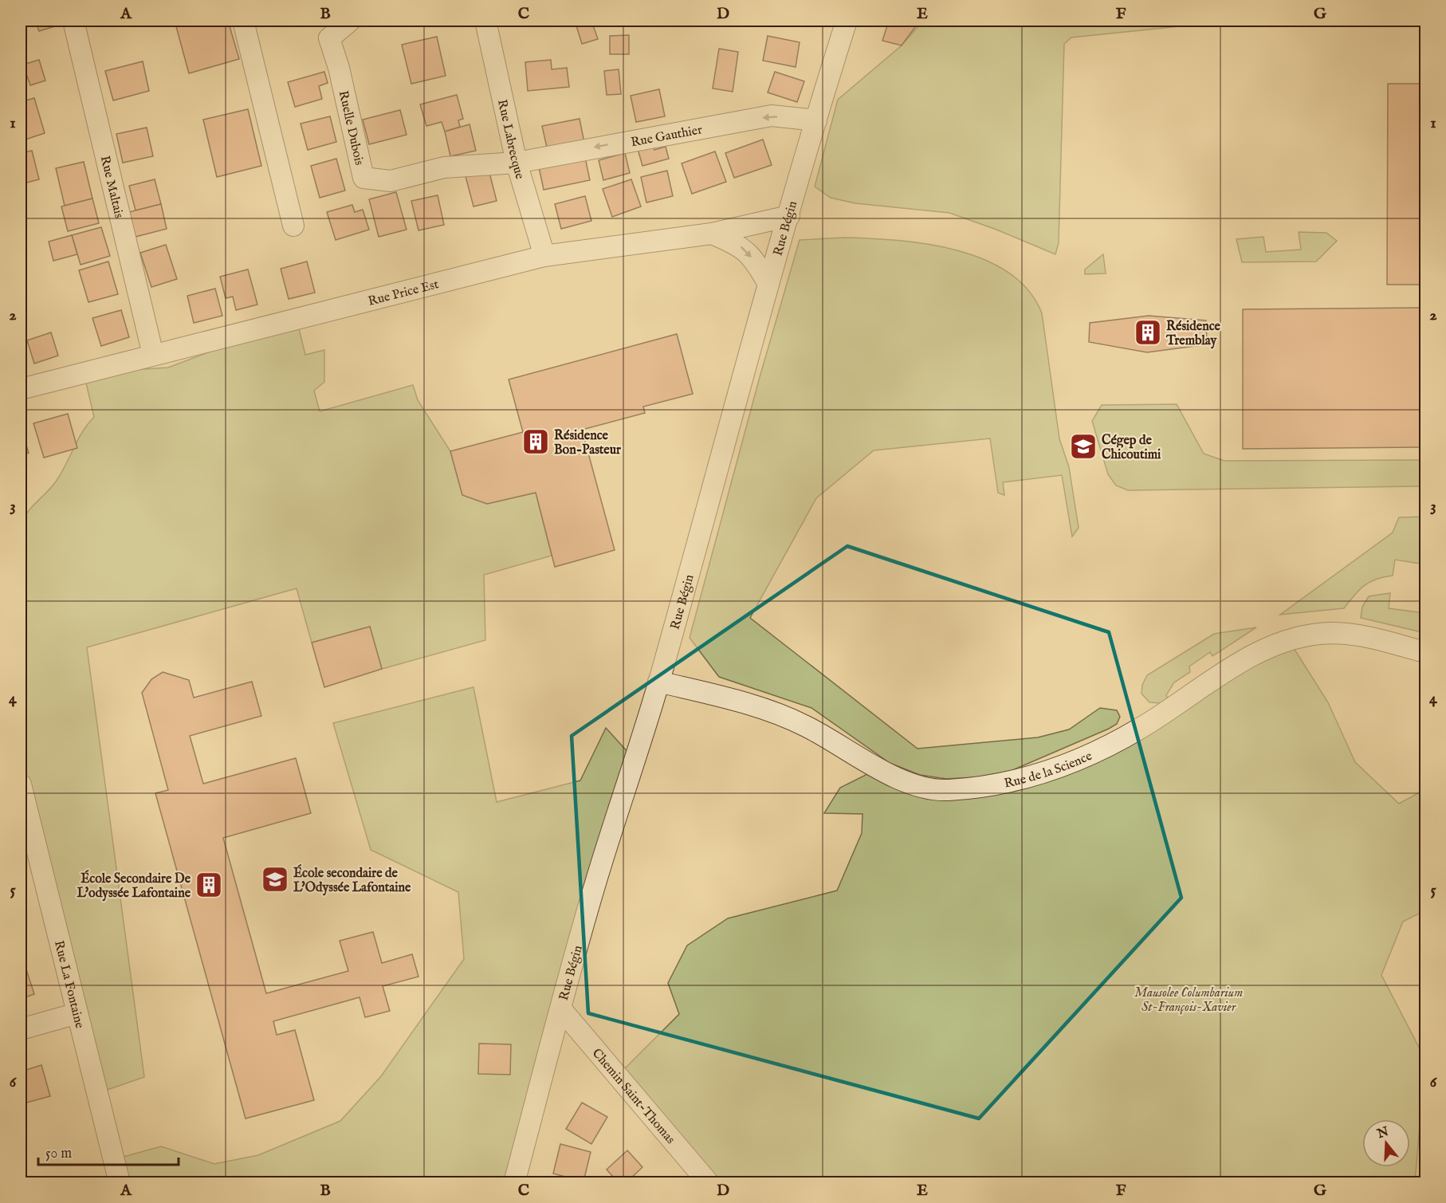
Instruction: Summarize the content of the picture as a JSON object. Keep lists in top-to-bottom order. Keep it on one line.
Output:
{"streets":{"street":["Ruelle Dubois","Rue Gauthier","Rue Labrecque","Rue Maltais","Rue Bégin","Rue Price Est","Rue de la Science","Rue La Fontaine","Chemin Saint-Thomas"]},"crossings":[["Ruelle Dubois","Rue Gauthier"],["Ruelle Dubois","Rue Labrecque"],["Rue Gauthier","Rue Labrecque"],["Rue Gauthier","Rue Bégin"],["Rue Labrecque","Rue Price Est"],["Rue Maltais","Rue Price Est"],["Rue Bégin","Rue Price Est"],["Rue Bégin","Rue de la Science"],["Rue Bégin","Chemin Saint-Thomas"]],"one_way":["Rue Gauthier"],"parks":["Mausolee Columbarium St-François-Xavier"],"places":{"building":["Résidence Tremblay","Résidence Bon-Pasteur","École Secondaire De L'odyssée Lafontaine"],"school or university":["Cégep de Chicoutimi","École secondaire de L'Odyssée Lafontaine"]},"scale_bar":"50 m","north":"top","grid":{"columns":["A","B","C","D","E","F","G"],"rows":["1","2","3","4","5","6"]}}
